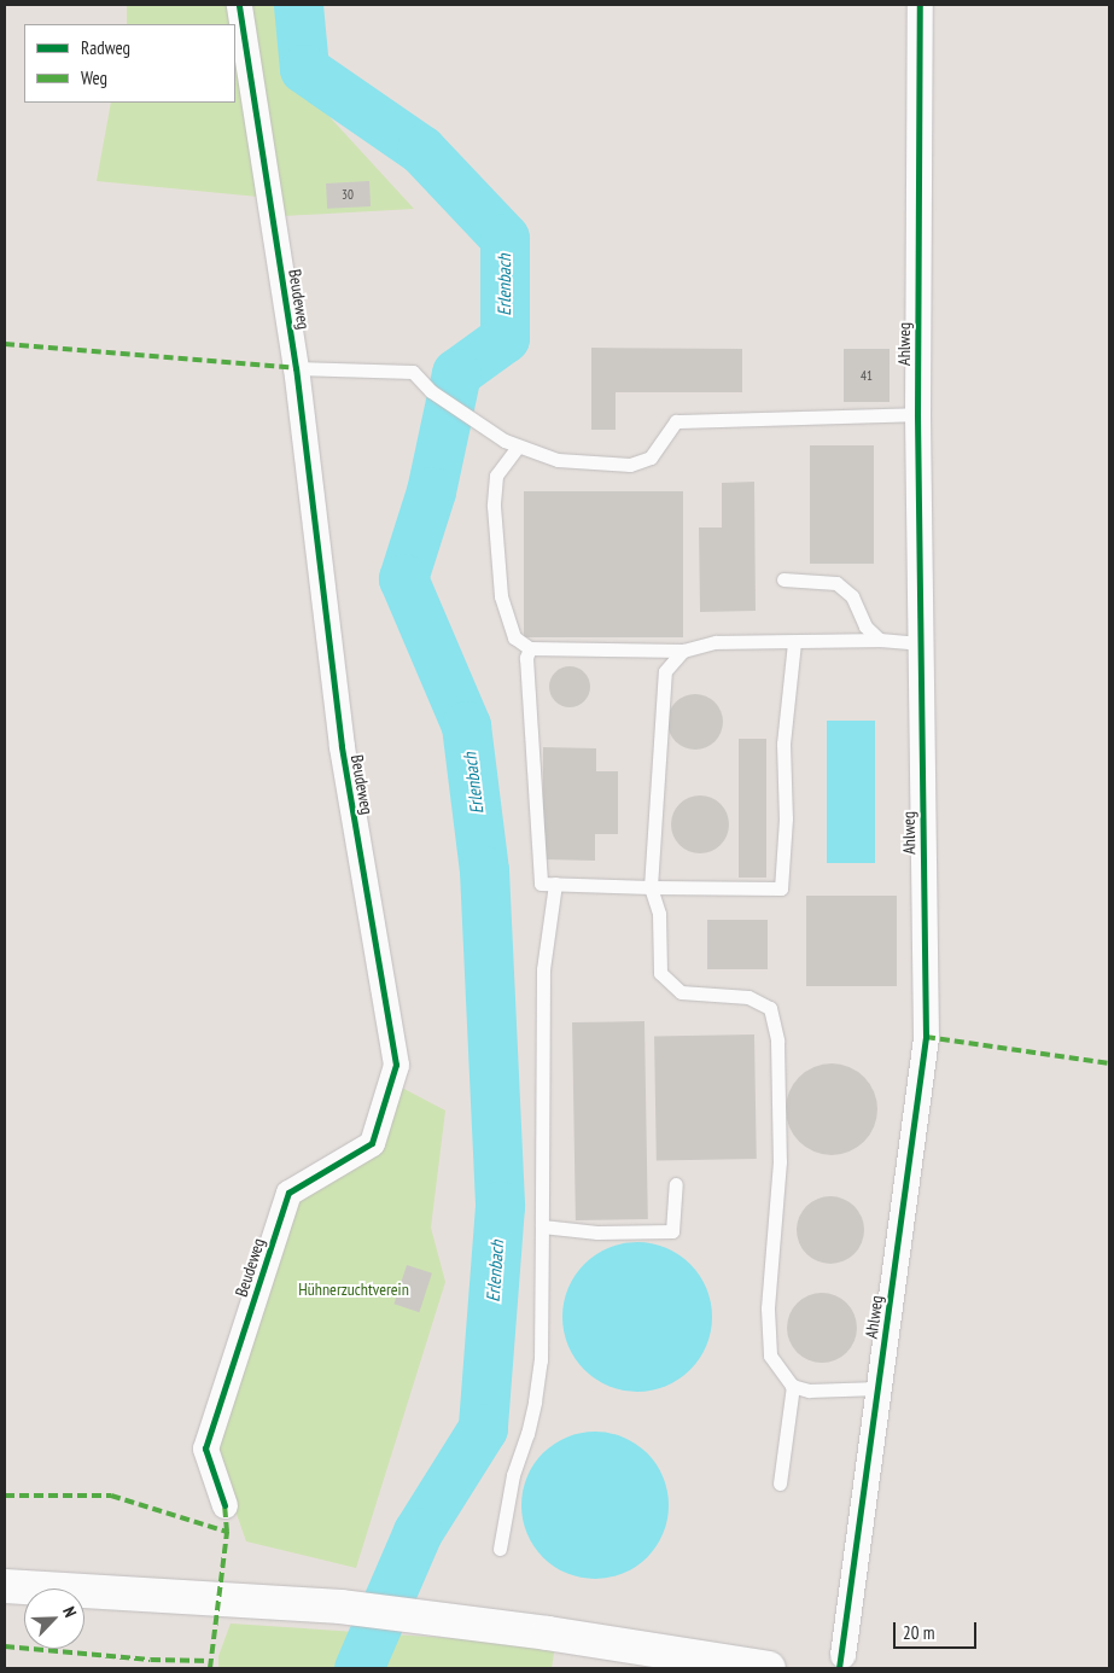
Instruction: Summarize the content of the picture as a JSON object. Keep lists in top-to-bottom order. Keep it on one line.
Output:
{"streets":{"street":["Beudeweg","Ahlweg"]},"water":["Erlenbach"],"parks":["Hühnerzuchtverein"],"house_numbers":["30","41"],"legend":["Radweg","Weg"],"scale_bar":"20 m","north":"top right"}
